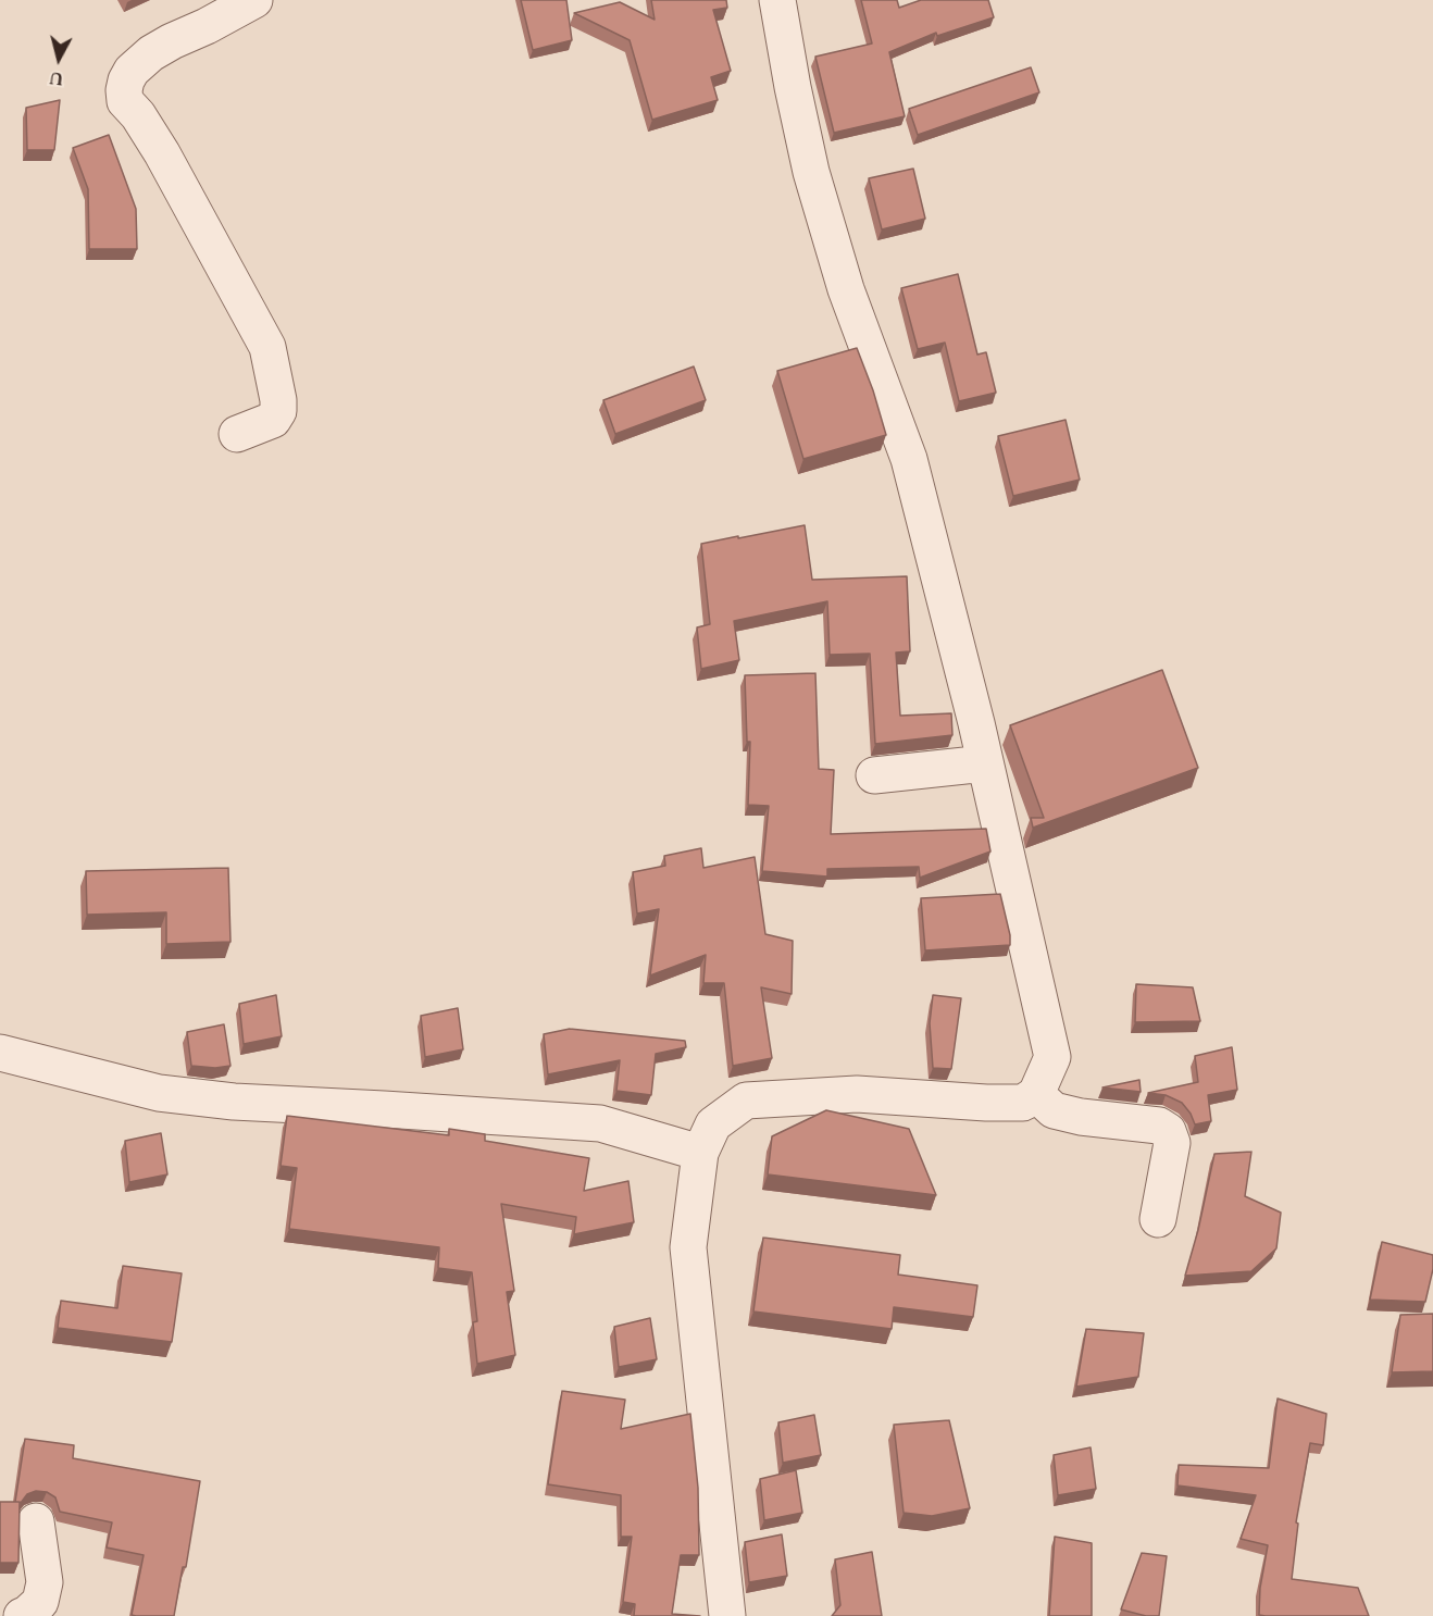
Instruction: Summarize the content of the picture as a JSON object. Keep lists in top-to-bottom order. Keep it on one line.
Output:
{"north":"bottom"}
